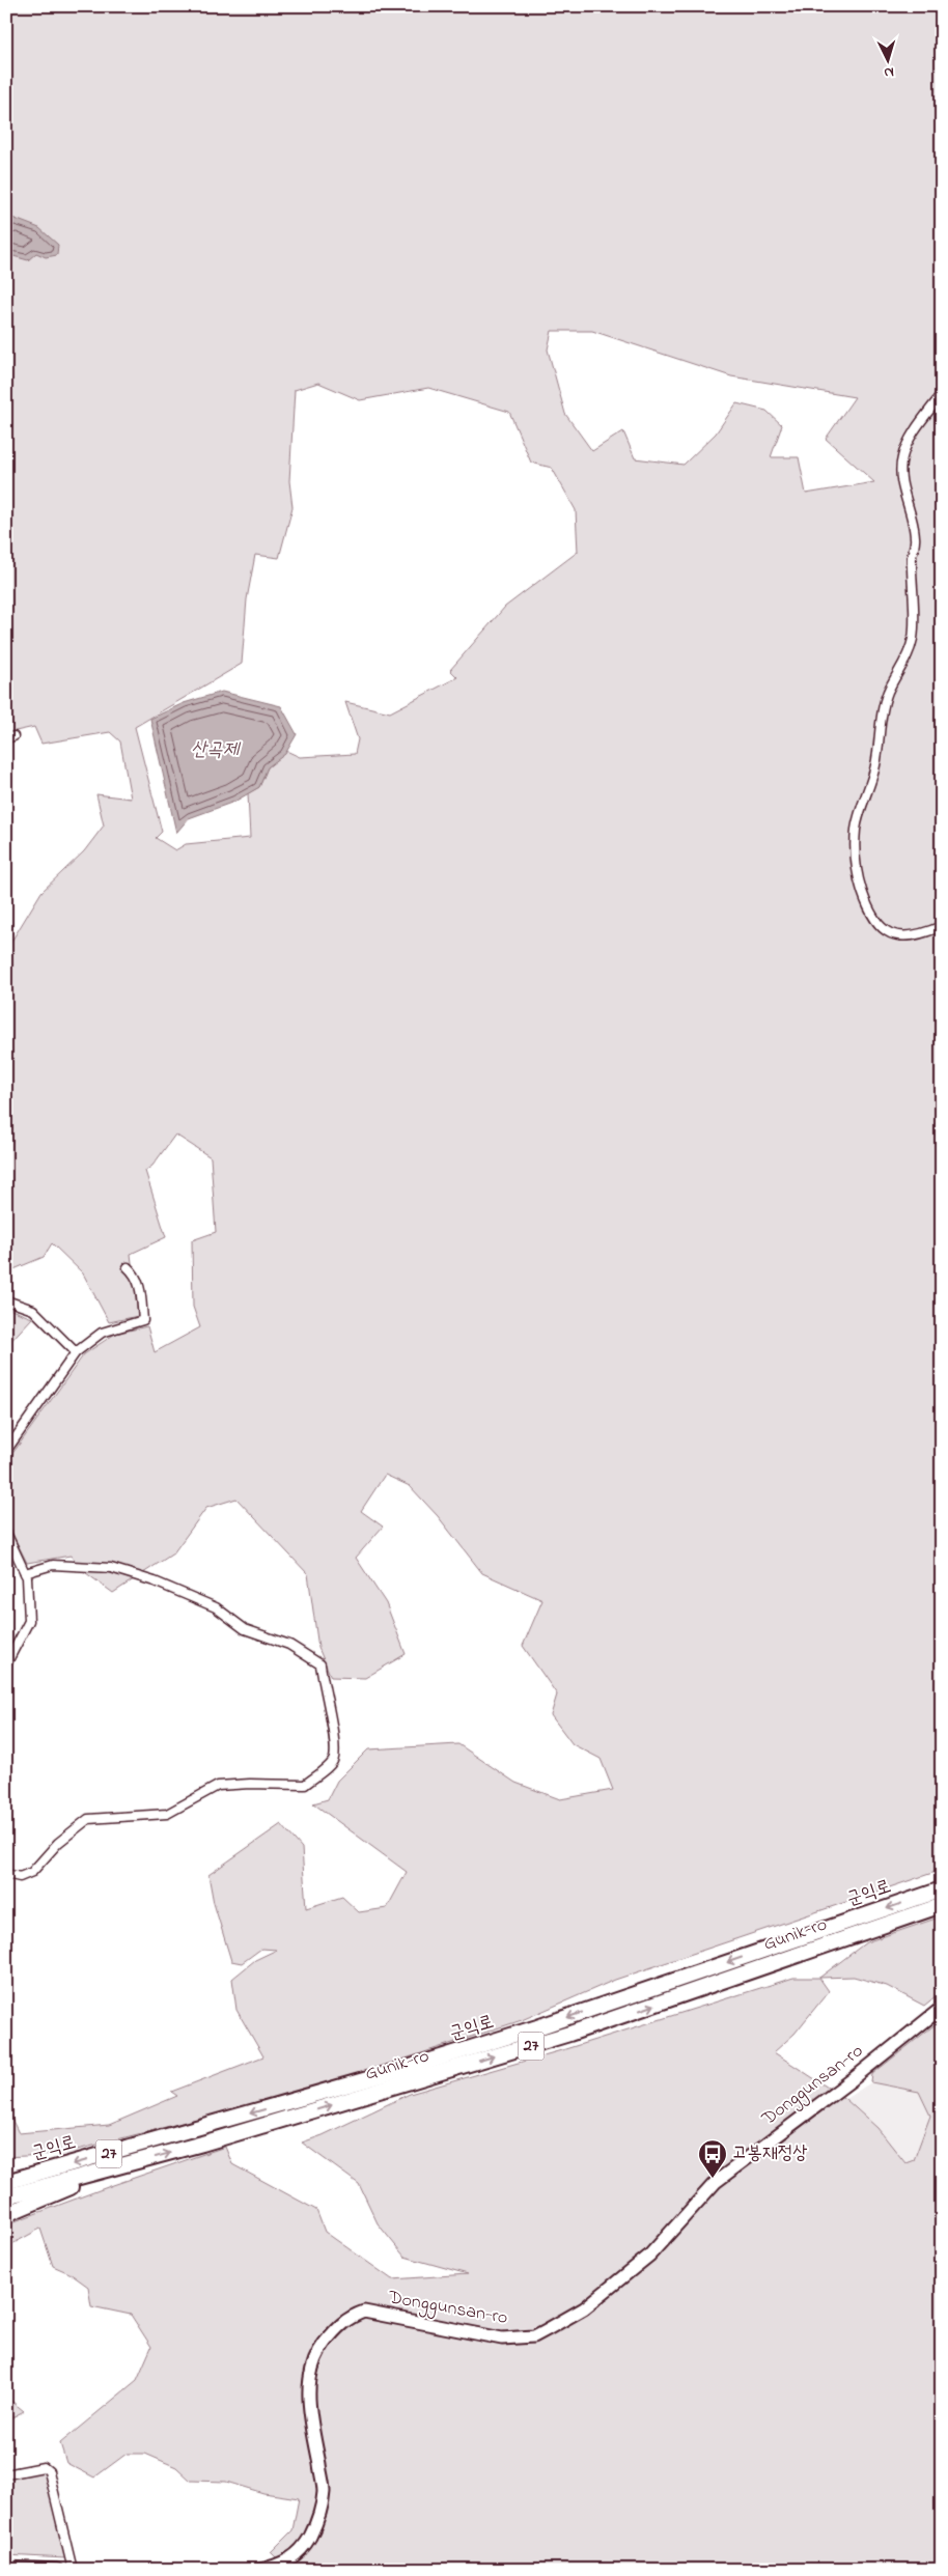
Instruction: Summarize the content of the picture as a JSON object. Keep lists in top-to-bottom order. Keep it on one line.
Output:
{"streets":{"highway":["군익로","Gunik-ro","27"],"street":["Donggunsan-ro"]},"one_way":["군익로","Gunik-ro"],"water":["산곡제"],"places":{"bus stop":["고봉재정상"]},"north":"bottom"}
